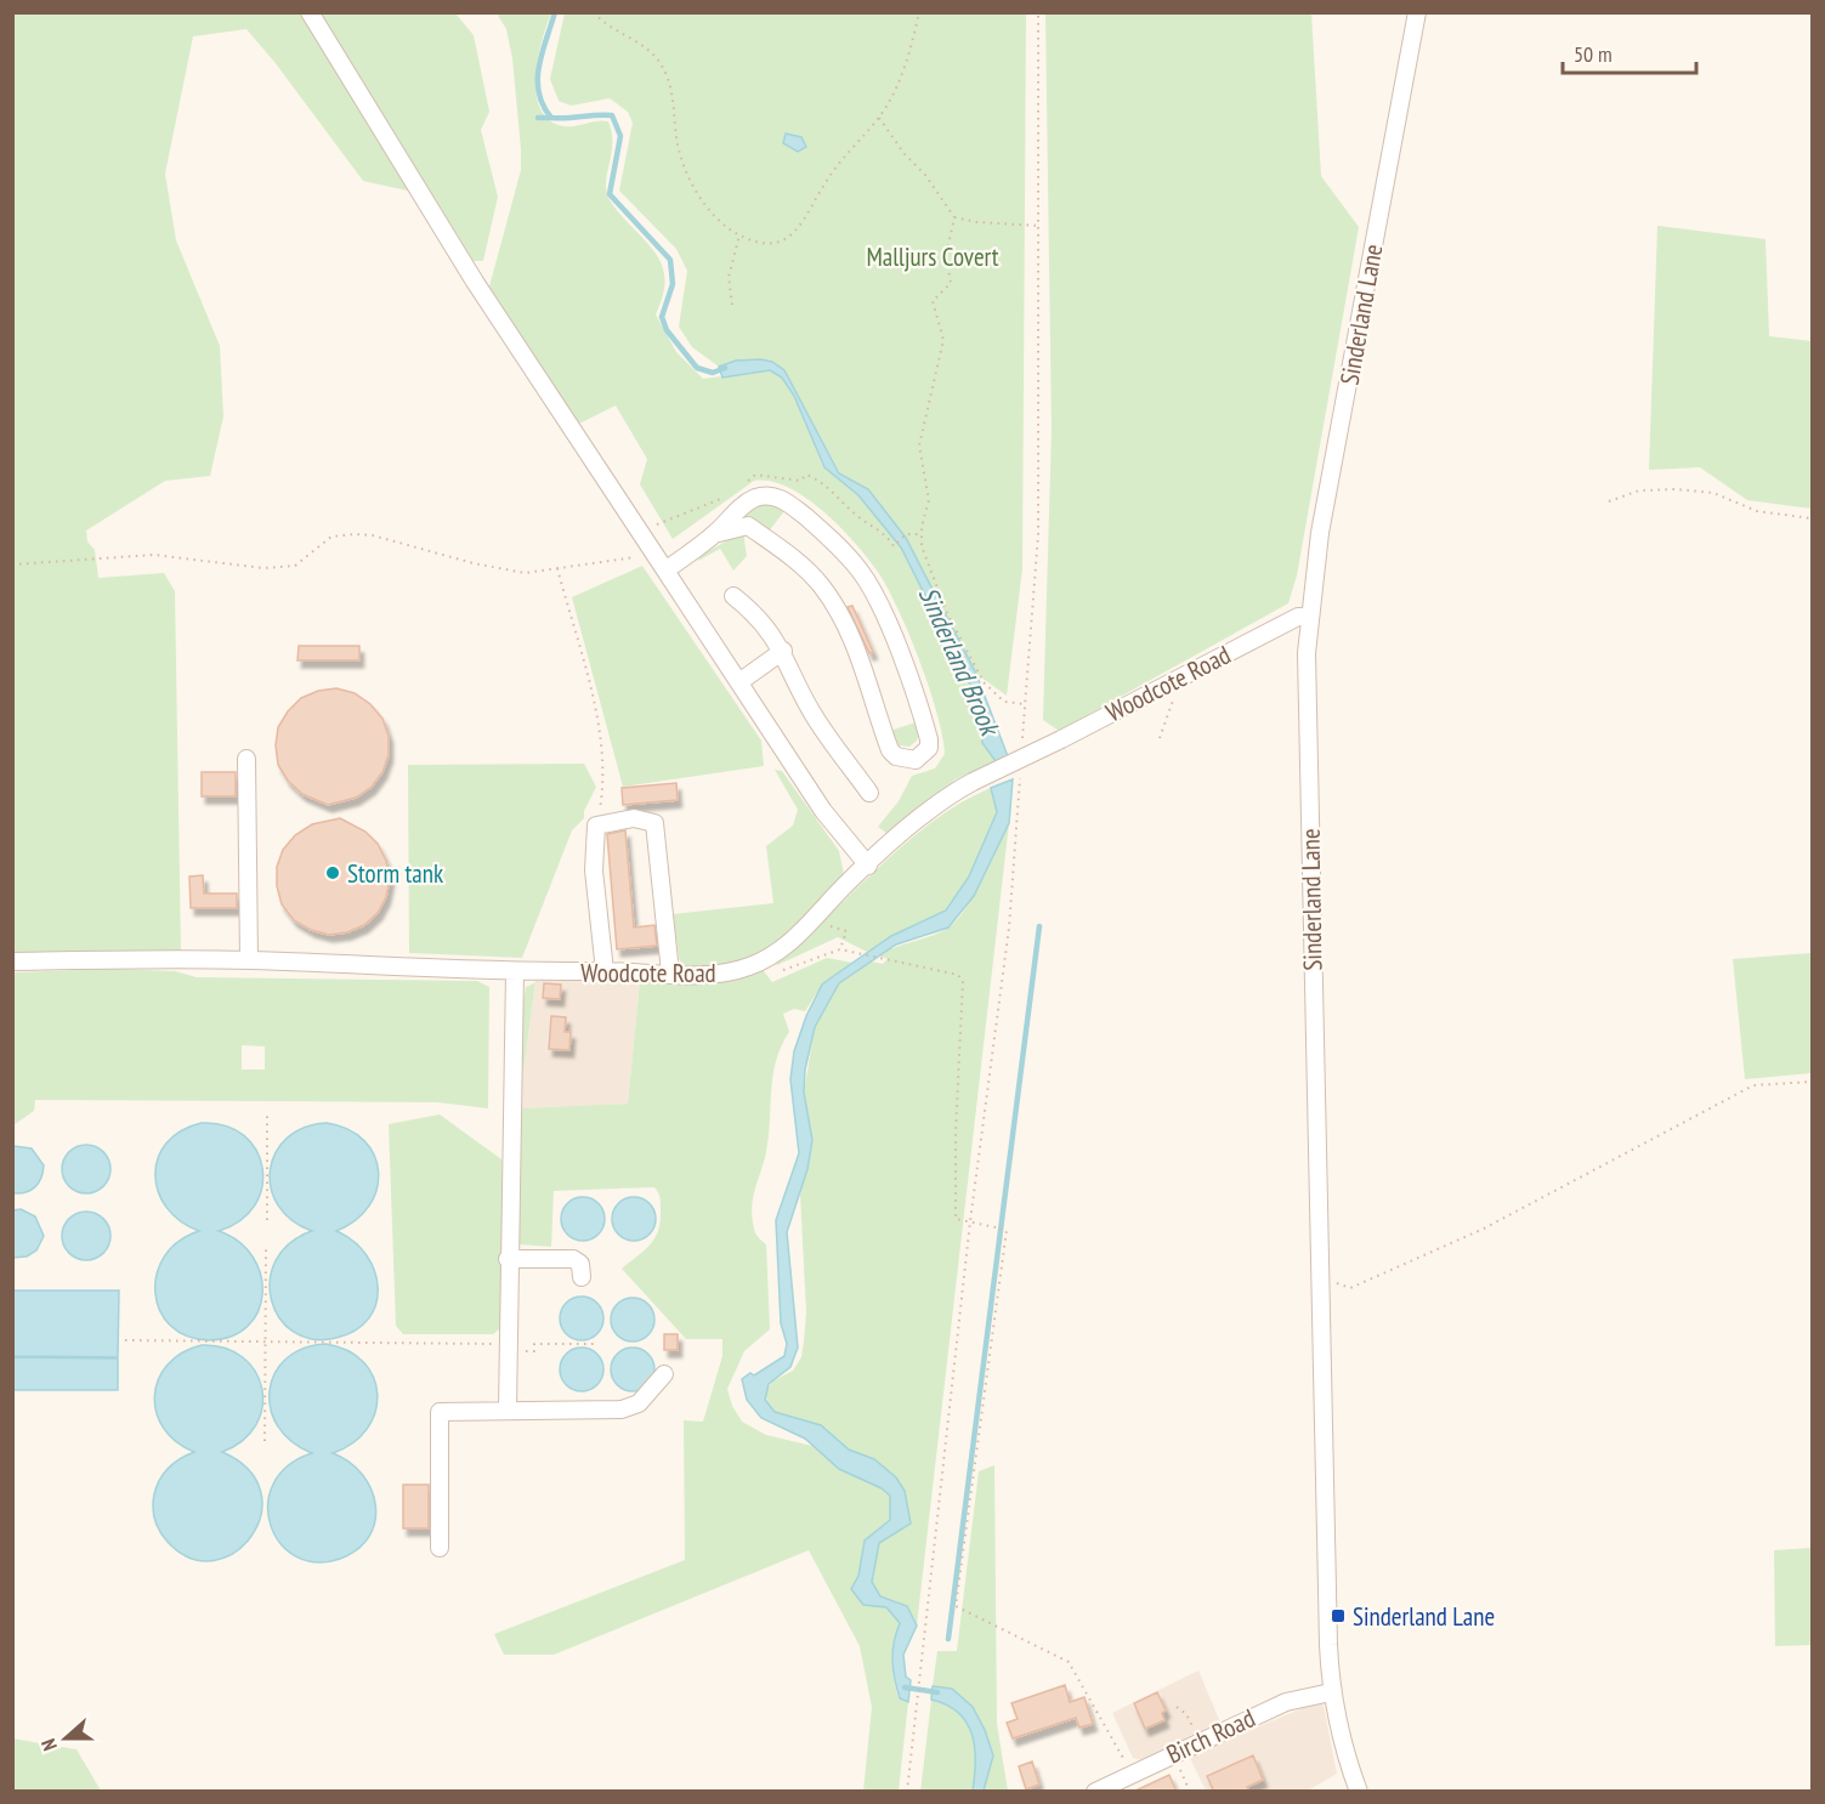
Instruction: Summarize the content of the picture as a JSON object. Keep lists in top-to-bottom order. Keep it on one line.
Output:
{"streets":{"street":["Sinderland Lane","Woodcote Road","Birch Road"]},"crossings":[["Sinderland Lane","Woodcote Road"],["Sinderland Lane","Birch Road"]],"water":["Sinderland Brook"],"parks":["Malljurs Covert"],"places":{"other":["Storm tank"],"transit":["Sinderland Lane"]},"scale_bar":"50 m","north":"left"}
